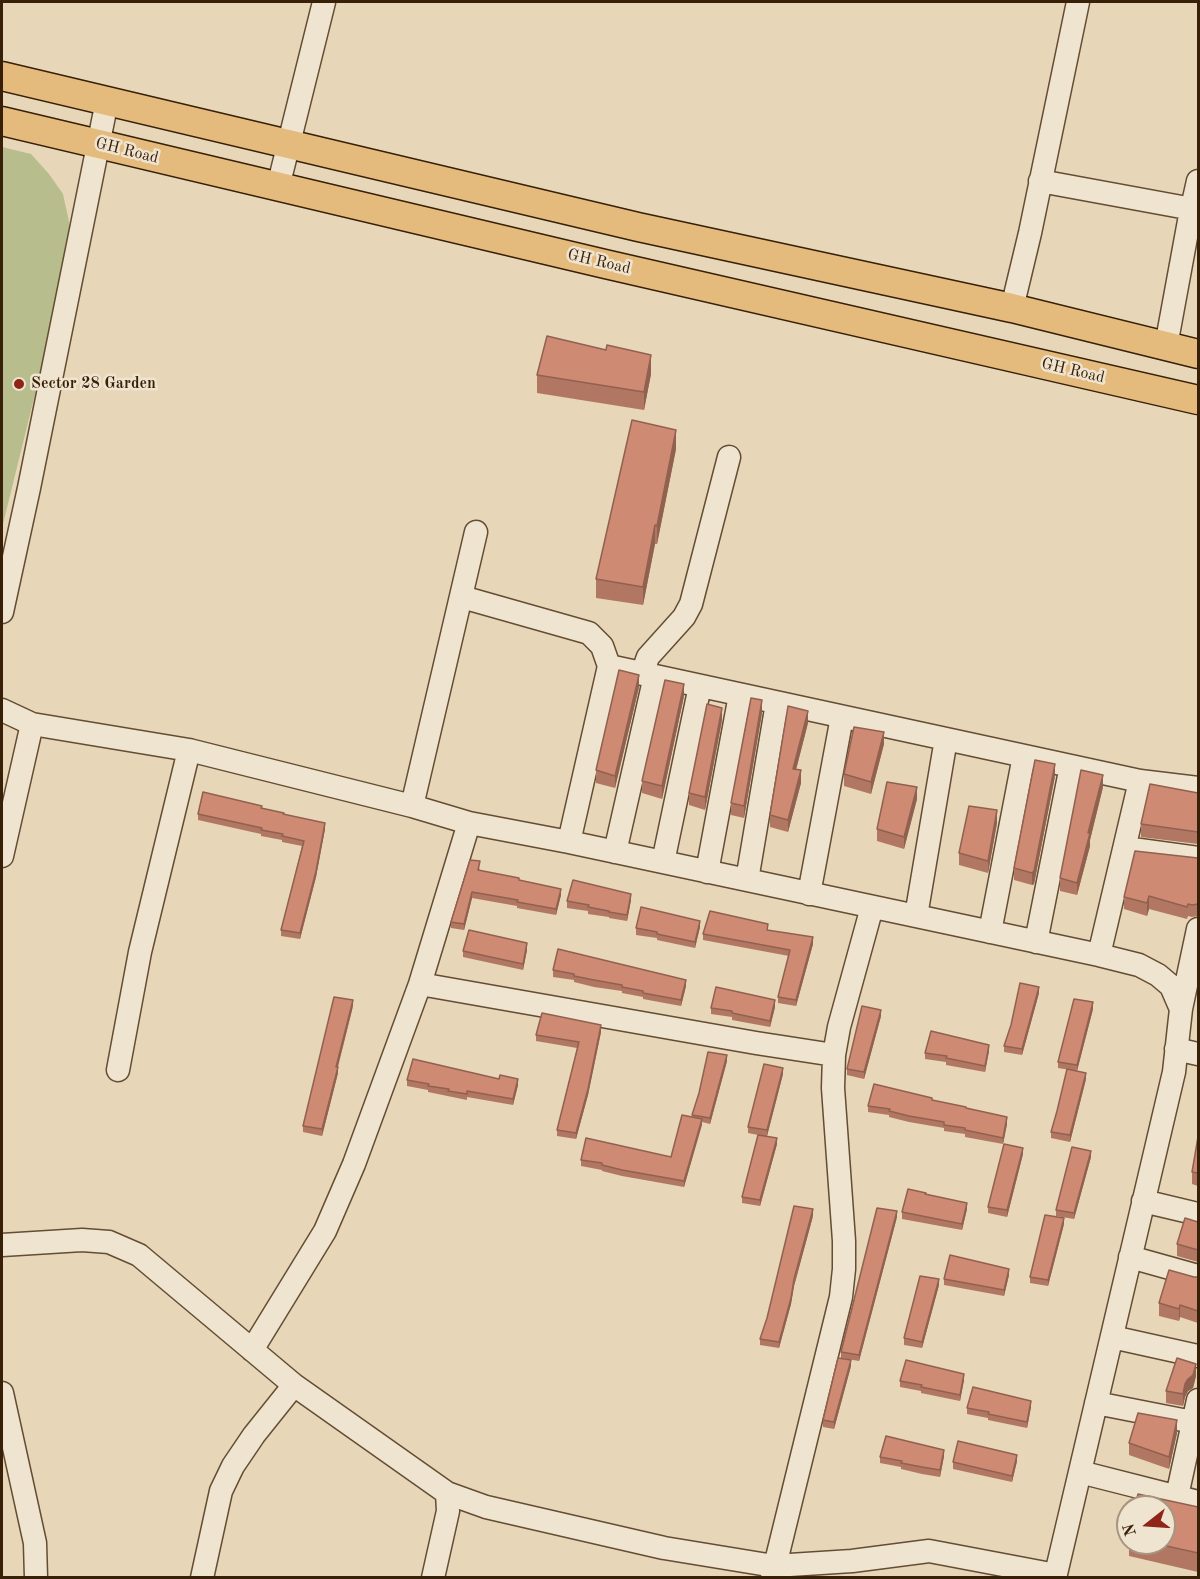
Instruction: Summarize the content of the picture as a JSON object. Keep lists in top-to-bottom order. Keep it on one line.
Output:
{"streets":{"main road":["GH Road"]},"places":["Sector 28 Garden"],"north":"left"}
